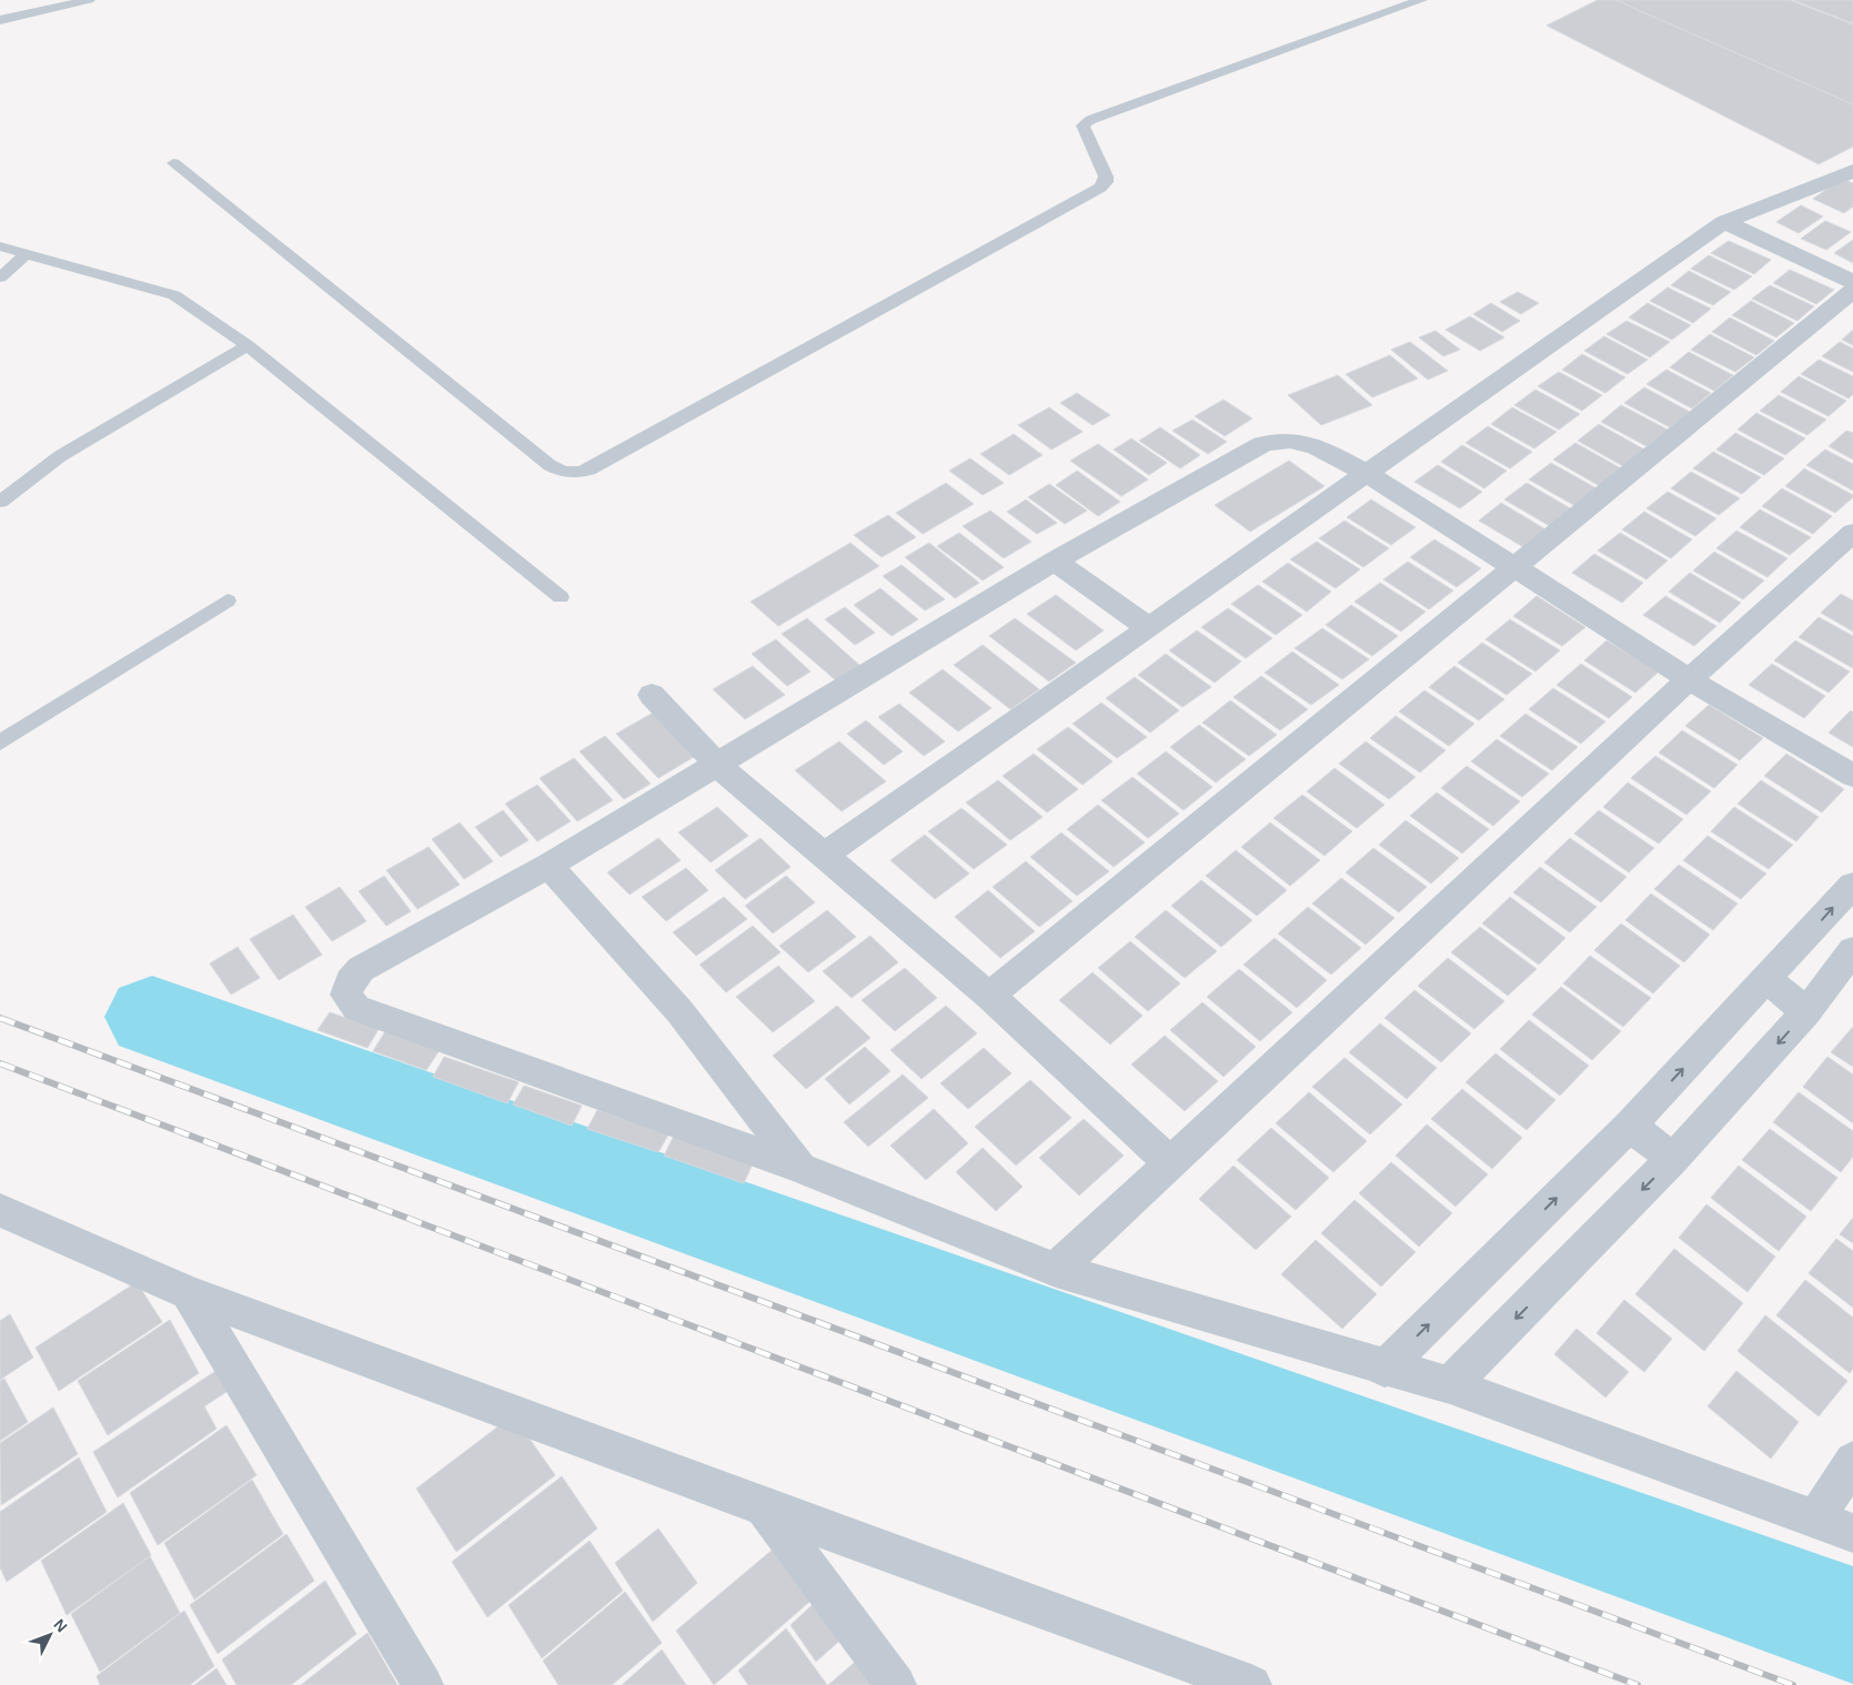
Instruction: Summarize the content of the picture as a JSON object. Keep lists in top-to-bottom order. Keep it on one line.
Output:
{"north":"top right"}
